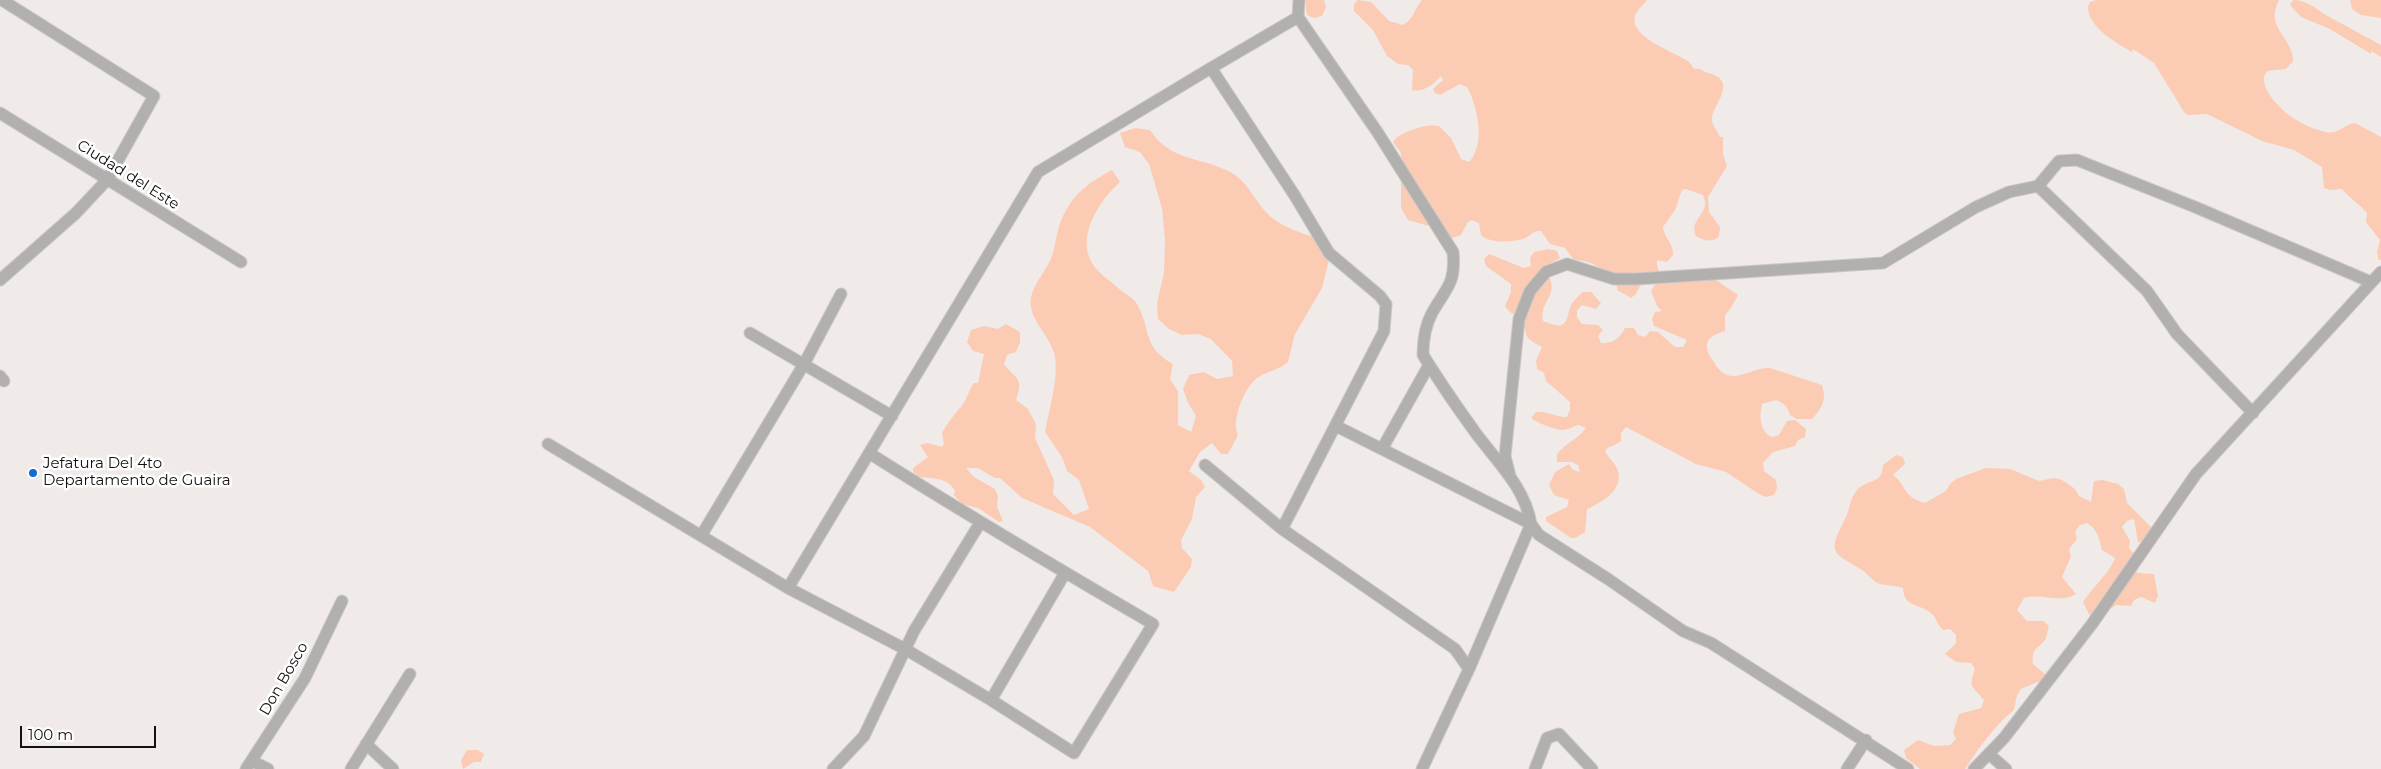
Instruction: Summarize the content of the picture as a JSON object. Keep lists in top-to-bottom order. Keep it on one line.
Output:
{"streets":{"street":["Ciudad del Este","Don Bosco"]},"places":["Jefatura Del 4to Departamento de Guaira"],"scale_bar":"100 m"}
